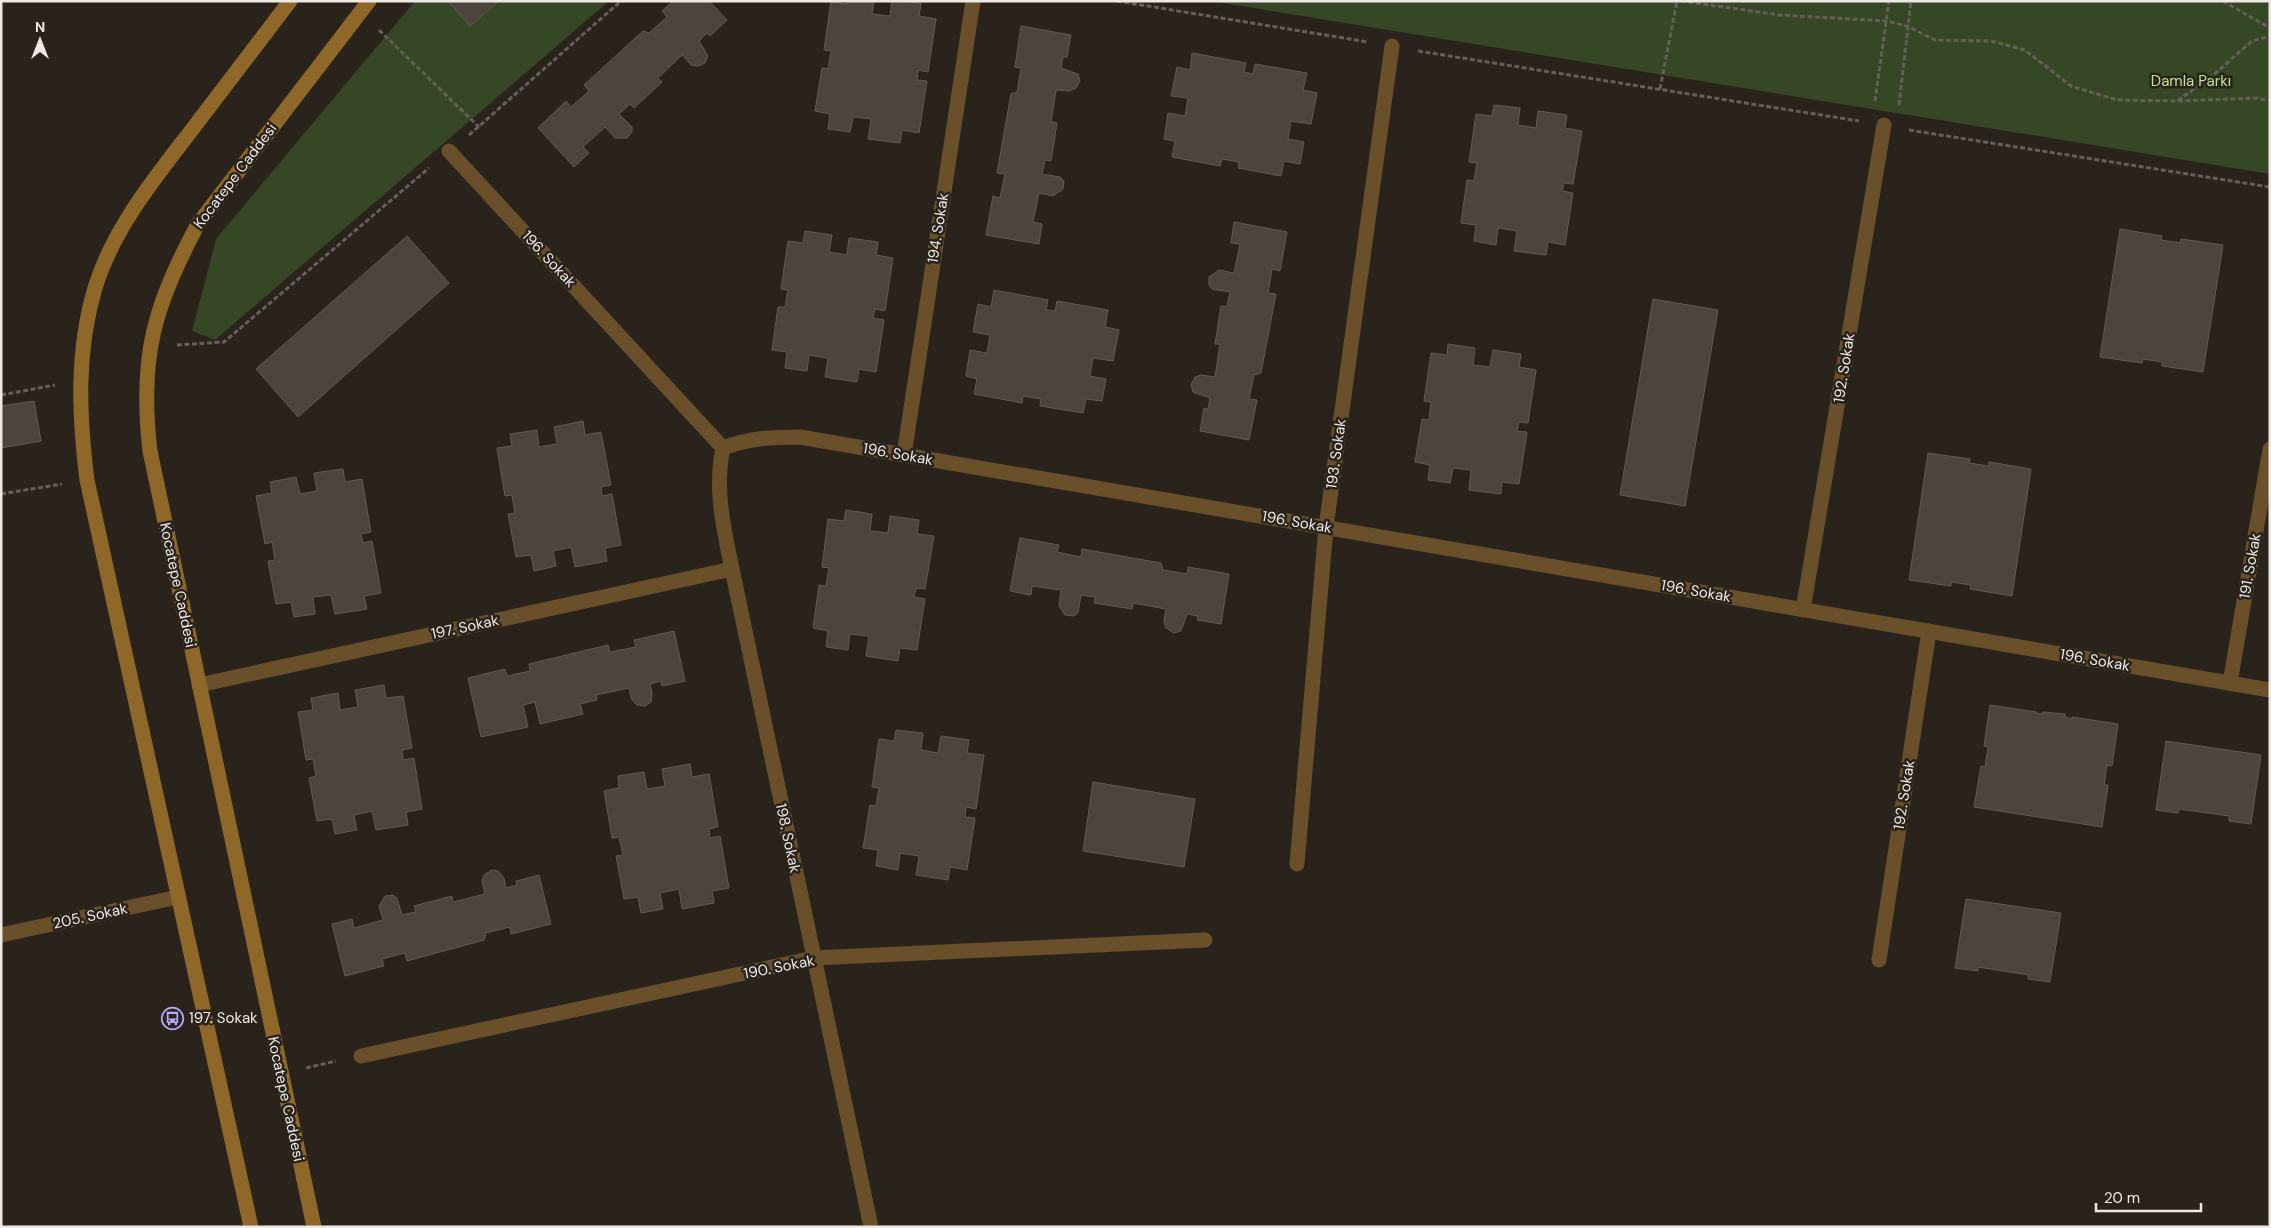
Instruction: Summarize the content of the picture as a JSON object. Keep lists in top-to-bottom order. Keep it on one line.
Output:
{"streets":{"main road":["Kocatepe Caddesi"],"street":["194. Sokak","196. Sokak","192. Sokak","193. Sokak","191. Sokak","197. Sokak","198. Sokak","205. Sokak","190. Sokak"]},"crossings":[["Kocatepe Caddesi","197. Sokak"],["194. Sokak","196. Sokak"],["196. Sokak","192. Sokak"],["196. Sokak","193. Sokak"],["196. Sokak","191. Sokak"],["196. Sokak","198. Sokak"],["197. Sokak","198. Sokak"],["198. Sokak","190. Sokak"]],"parks":["Damla Parkı"],"places":{"bus stop":["197. Sokak"]},"scale_bar":"20 m","north":"top"}
